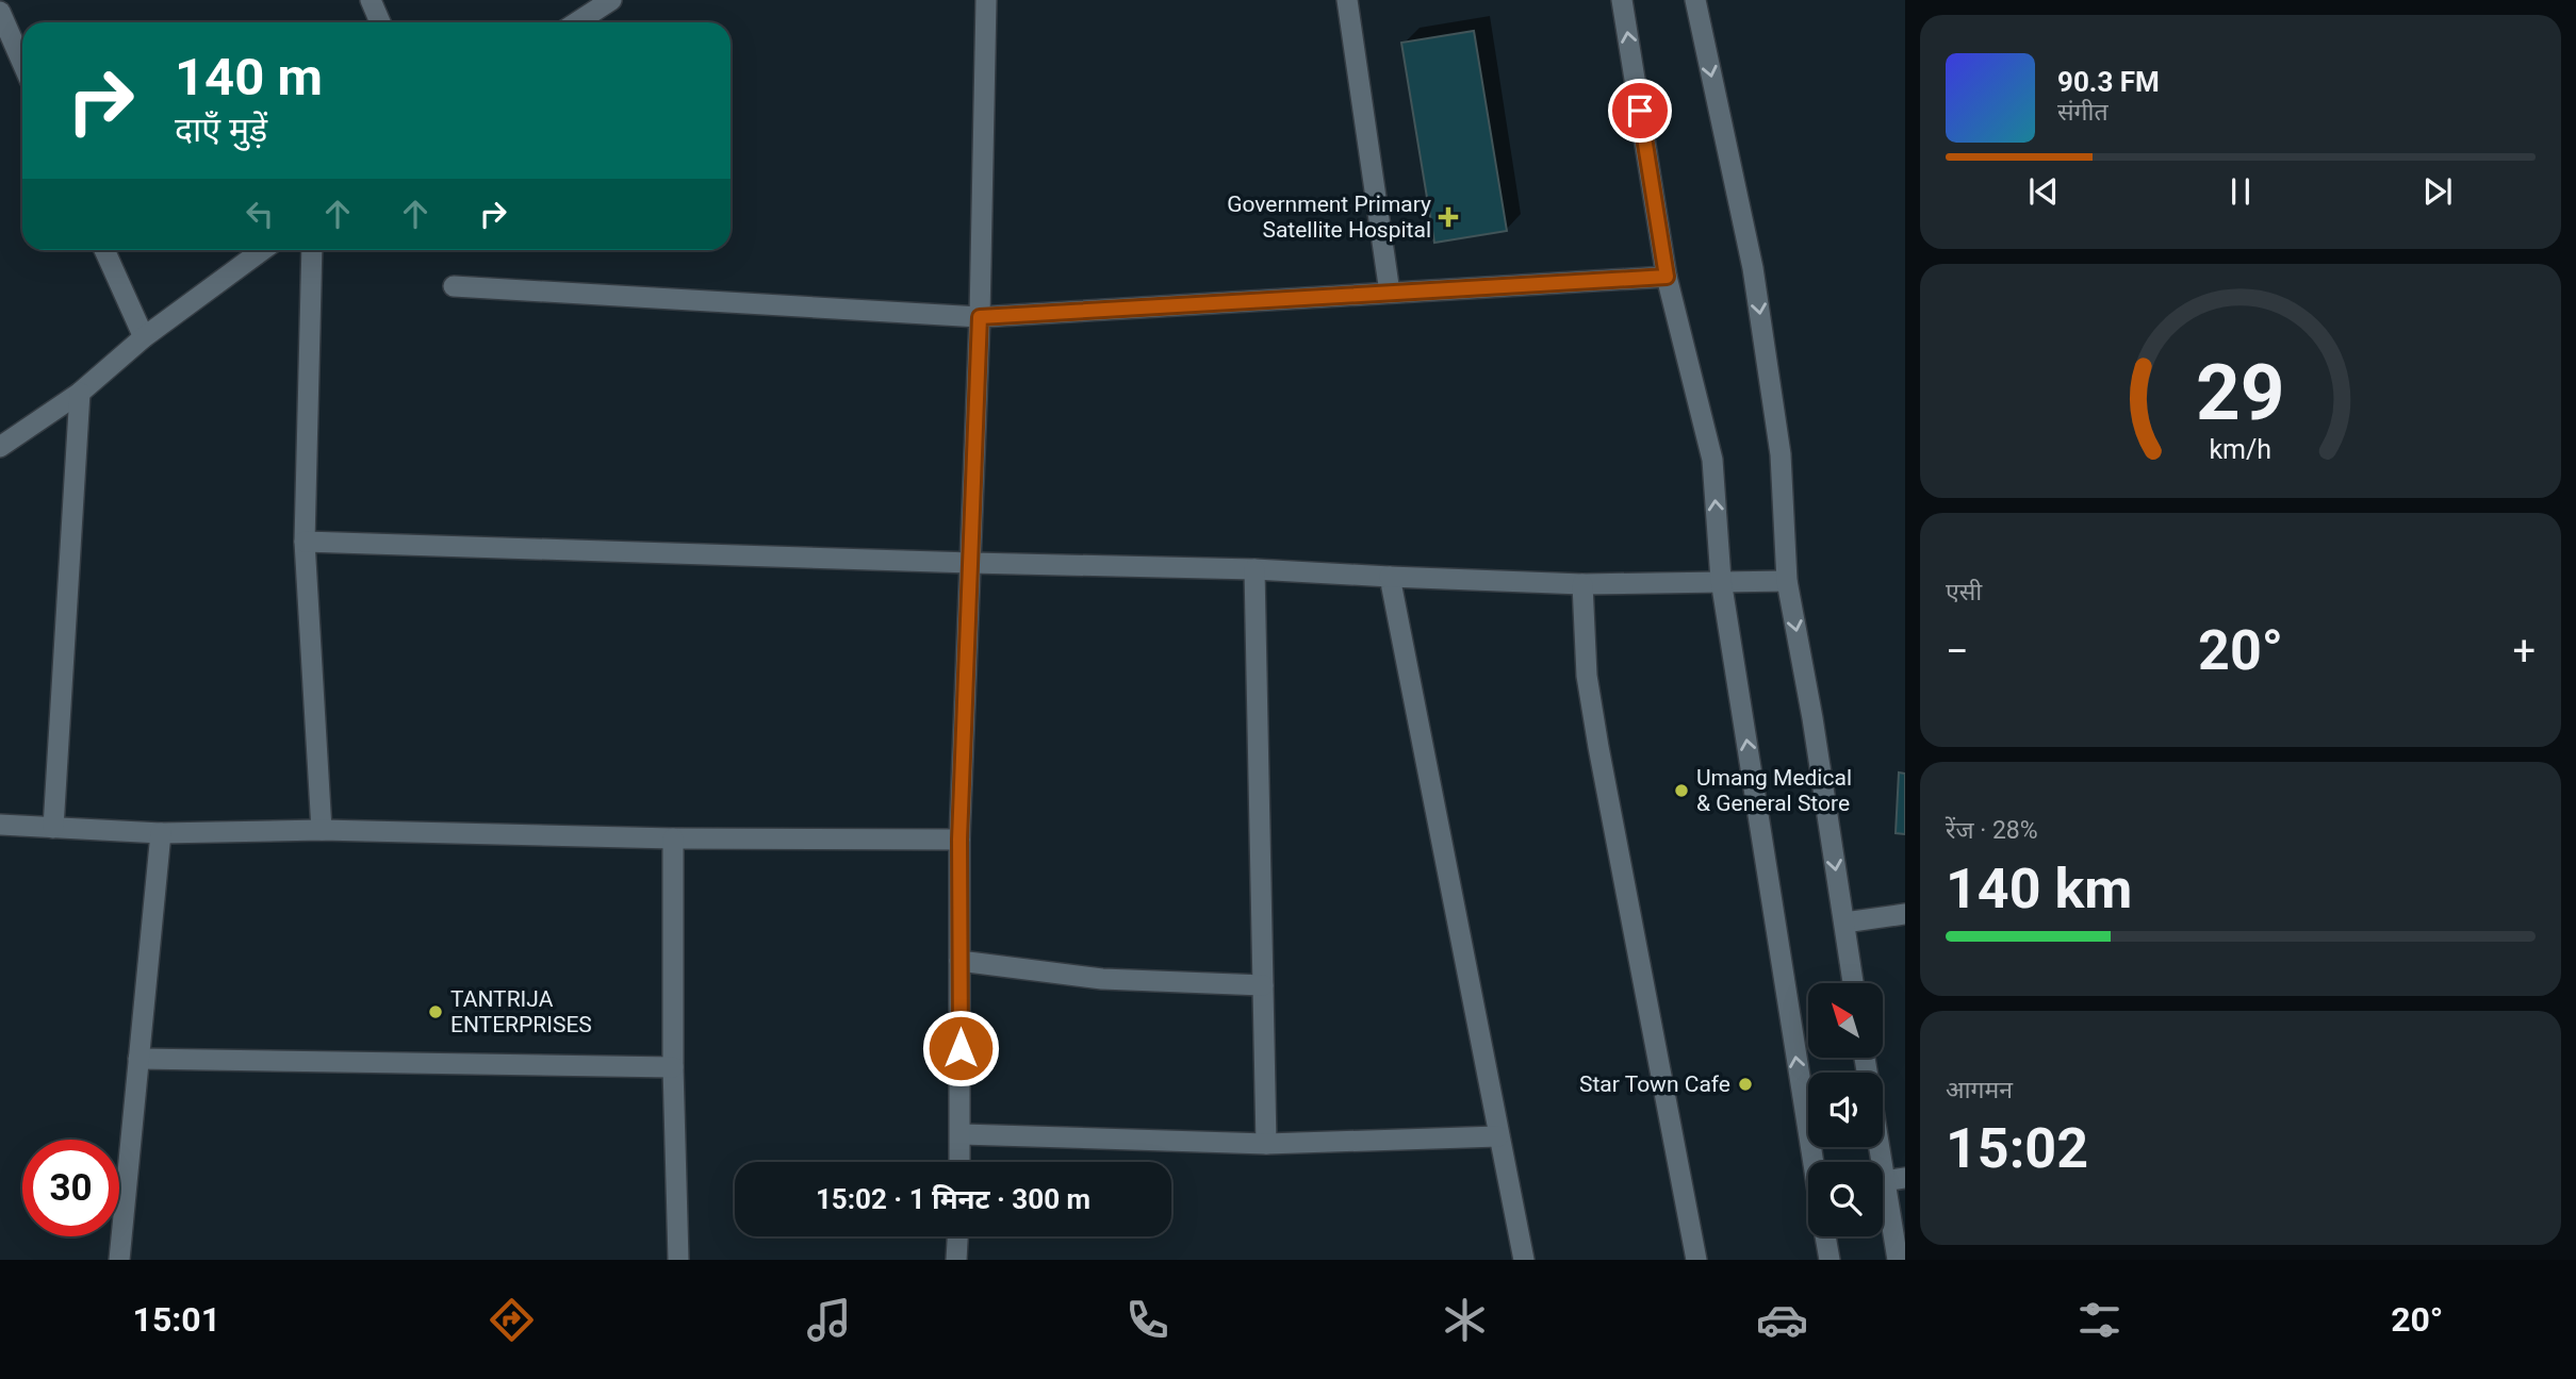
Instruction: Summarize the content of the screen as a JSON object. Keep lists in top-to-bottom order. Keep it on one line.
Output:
{"places":{"health":["Government Primary Satellite Hospital"],"other":["Umang Medical & General Store","TANTRIJA ENTERPRISES","Star Town Cafe"]},"north":"top left","page":{"turn":["140 m","दाएँ मुड़ें"],"song":["90.3 FM","संगीत"],"tile":["एसी",["रेंज · 28%","140 km"],["आगमन","15:02"]],"heat":["−","20°","+"],"limit":"30","trip":"15:02 · 1 मिनट · 300 m","tabs":["15:01","20°"],"gauge":["29","km/h"]}}
